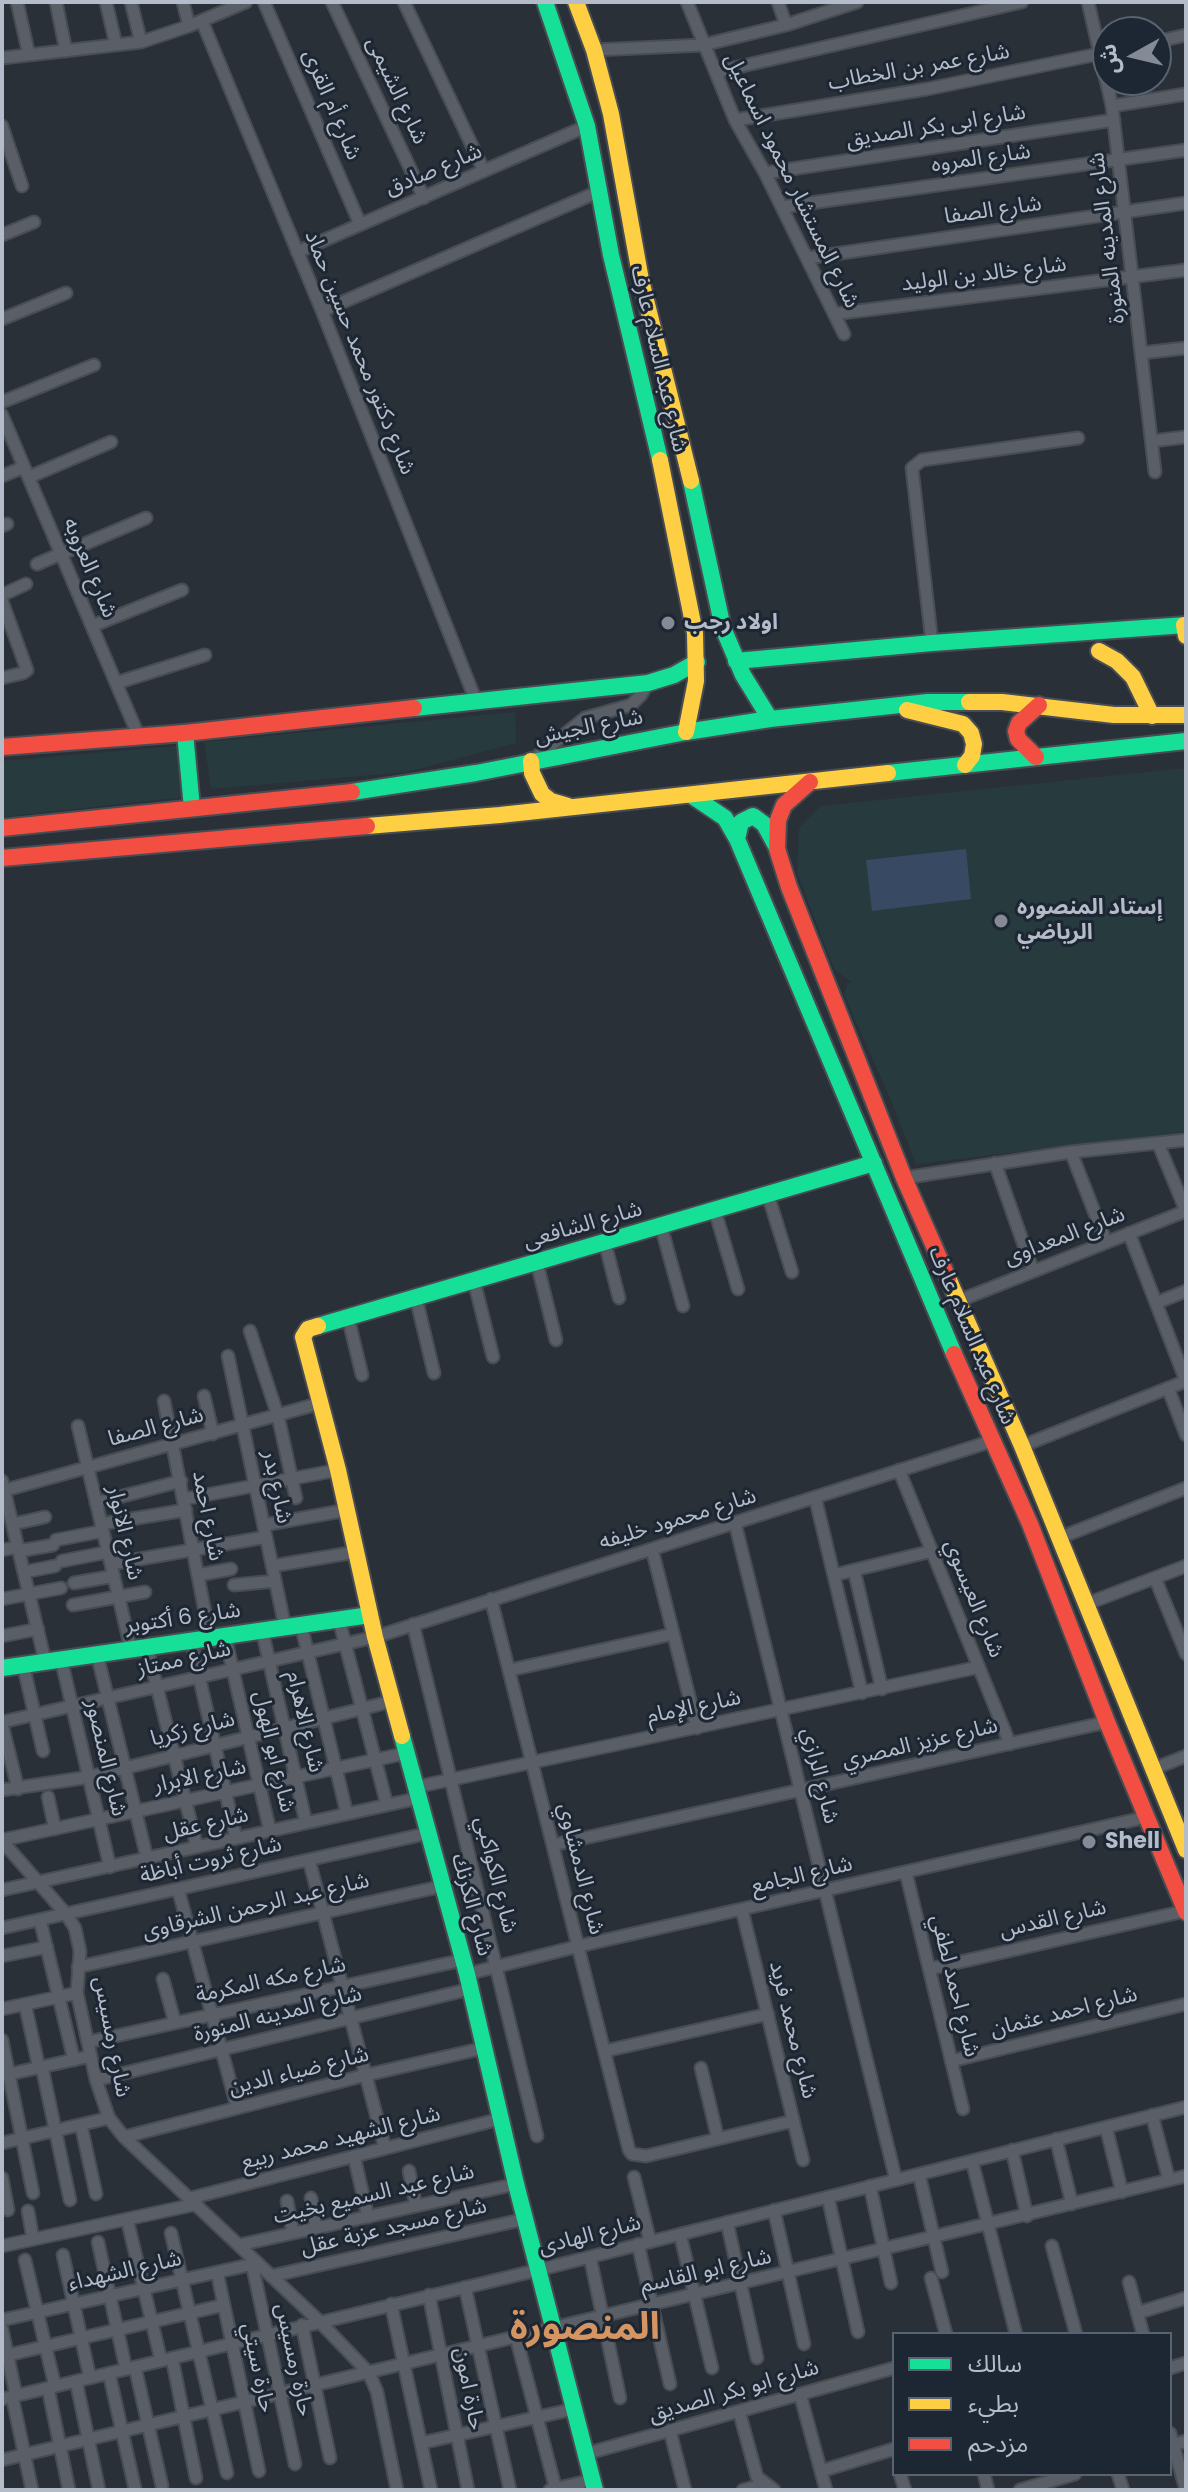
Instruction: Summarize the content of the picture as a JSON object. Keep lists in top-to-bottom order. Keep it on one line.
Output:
{"streets":{"main road":["شارع عبد السلام عارف","شارع الجيش","شارع الشافعى","شارع 6 أكتوبر","شارع الكرنك"],"street":["شارع عمر بن الخطاب","شارع الشيمى","شارع أم القرى","شارع ابى بكر الصديق","شارع المروه","شارع صادق","شارع المستشار محمود اسماعيل","شارع الصفا","شارع المدينه المنورة","شارع خالد بن الوليد","شارع دكتور محمد حسين حماد","شارع العروبه","شارع المعداوى","شارع بدر","شارع احمد","شارع محمود خليفه","شارع الانوار","شارع العيسوي","شارع ممتاز","شارع الإمام","شارع الاهرام","شارع زكريا","شارع عزيز المصري","شارع ابو الهول","شارع المنصور","شارع الرازي","شارع الابرار","شارع عقل","شارع ثروت أباظة","شارع الدمشاوي","شارع الكواكبي","شارع الجامع","شارع عبد الرحمن الشرقاوى","شارع القدس","شارع مكه المكرمة","شارع احمد لطفي","شارع احمد عثمان","شارع محمد فريد","شارع رمسيس","شارع ضياء الدين","شارع الشهيد محمد ربيع","شارع عبد السميع بخيت","شارع مسجد عزبة عقل","شارع الهادى","شارع الشهداء","شارع ابو القاسم","حارة رمسيس","حارة سيتي","حارة امون","شارع ابو بكر الصديق"]},"crossings":[["شارع عمر بن الخطاب","شارع المستشار محمود اسماعيل"],["شارع الشيمى","شارع صادق"],["شارع أم القرى","شارع صادق"],["شارع ابى بكر الصديق","شارع المستشار محمود اسماعيل"],["شارع ابى بكر الصديق","شارع المدينه المنورة"],["شارع المروه","شارع المستشار محمود اسماعيل"],["شارع المروه","شارع المدينه المنورة"],["شارع صادق","شارع دكتور محمد حسين حماد"],["شارع صادق","شارع عبد السلام عارف"],["شارع المستشار محمود اسماعيل","شارع الصفا"],["شارع المستشار محمود اسماعيل","شارع خالد بن الوليد"],["شارع الصفا","شارع المدينه المنورة"],["شارع الصفا","شارع بدر"],["شارع الصفا","شارع احمد"],["شارع الصفا","شارع الانوار"],["شارع الصفا","شارع المنصور"],["شارع الصفا","شارع الكرنك"],["شارع المدينه المنورة","شارع خالد بن الوليد"],["شارع المدينه المنورة","شارع الجامع"],["شارع المدينه المنورة","شارع الكرنك"],["شارع المدينه المنورة","شارع مكه المكرمة"],["شارع المدينه المنورة","شارع رمسيس"],["شارع عبد السلام عارف","شارع الجيش"],["شارع عبد السلام عارف","شارع الشافعى"],["شارع عبد السلام عارف","شارع المعداوى"],["شارع عبد السلام عارف","شارع محمود خليفه"],["شارع عبد السلام عارف","شارع عزيز المصري"],["شارع عبد السلام عارف","شارع الجامع"],["شارع عبد السلام عارف","شارع القدس"],["شارع الشافعى","شارع الكرنك"],["شارع بدر","شارع 6 أكتوبر"],["شارع بدر","شارع ممتاز"],["شارع بدر","شارع زكريا"],["شارع بدر","شارع الابرار"],["شارع بدر","شارع عقل"],["شارع احمد","شارع 6 أكتوبر"],["شارع احمد","شارع ابو الهول"],["شارع محمود خليفه","شارع العيسوي"],["شارع محمود خليفه","شارع ممتاز"],["شارع محمود خليفه","شارع الرازي"],["شارع محمود خليفه","شارع الدمشاوي"],["شارع محمود خليفه","شارع الكواكبي"],["شارع محمود خليفه","شارع الكرنك"],["شارع الانوار","شارع 6 أكتوبر"],["شارع الانوار","شارع ممتاز"],["شارع الانوار","شارع زكريا"],["شارع الانوار","شارع الابرار"],["شارع الانوار","شارع عقل"],["شارع العيسوي","شارع الإمام"],["شارع العيسوي","شارع عزيز المصري"],["شارع 6 أكتوبر","شارع الاهرام"],["شارع 6 أكتوبر","شارع ابو الهول"],["شارع 6 أكتوبر","شارع المنصور"],["شارع 6 أكتوبر","شارع الكرنك"],["شارع ممتاز","شارع الاهرام"],["شارع ممتاز","شارع ابو الهول"],["شارع ممتاز","شارع المنصور"],["شارع ممتاز","شارع الكرنك"],["شارع الإمام","شارع الرازي"],["شارع الإمام","شارع عقل"],["شارع الإمام","شارع الدمشاوي"],["شارع الإمام","شارع الكواكبي"],["شارع الإمام","شارع الكرنك"],["شارع الاهرام","شارع زكريا"],["شارع الاهرام","شارع الابرار"],["شارع الاهرام","شارع عقل"],["شارع زكريا","شارع ابو الهول"],["شارع زكريا","شارع المنصور"],["شارع زكريا","شارع الكرنك"],["شارع عزيز المصري","شارع الرازي"],["شارع عزيز المصري","شارع الدمشاوي"],["شارع ابو الهول","شارع الابرار"],["شارع ابو الهول","شارع عقل"],["شارع المنصور","شارع الابرار"],["شارع المنصور","شارع عقل"],["شارع الرازي","شارع الجامع"],["شارع الرازي","شارع الهادى"],["شارع الابرار","شارع الكرنك"],["شارع الابرار","شارع رمسيس"],["شارع عقل","شارع الكرنك"],["شارع عقل","شارع رمسيس"],["شارع ثروت أباظة","شارع الكرنك"],["شارع ثروت أباظة","شارع رمسيس"],["شارع الدمشاوي","شارع الجامع"],["شارع الكواكبي","شارع الجامع"],["شارع الجامع","شارع الكرنك"],["شارع الجامع","شارع مكه المكرمة"],["شارع الجامع","شارع احمد لطفي"],["شارع الجامع","شارع محمد فريد"],["شارع الكرنك","شارع عبد الرحمن الشرقاوى"],["شارع الكرنك","شارع مكه المكرمة"],["شارع الكرنك","شارع ضياء الدين"],["شارع الكرنك","شارع الشهيد محمد ربيع"],["شارع الكرنك","شارع عبد السميع بخيت"],["شارع الكرنك","شارع مسجد عزبة عقل"],["شارع الكرنك","شارع الهادى"],["شارع الكرنك","شارع ابو القاسم"],["شارع الكرنك","شارع ابو بكر الصديق"],["شارع عبد الرحمن الشرقاوى","شارع رمسيس"],["شارع القدس","شارع احمد لطفي"],["شارع مكه المكرمة","شارع رمسيس"],["شارع احمد لطفي","شارع احمد عثمان"],["شارع رمسيس","شارع ضياء الدين"],["شارع رمسيس","شارع الشهيد محمد ربيع"],["شارع رمسيس","شارع عبد السميع بخيت"],["شارع رمسيس","شارع مسجد عزبة عقل"],["شارع رمسيس","شارع الهادى"],["شارع رمسيس","شارع الشهداء"],["شارع رمسيس","شارع ابو القاسم"],["شارع رمسيس","حارة رمسيس"],["شارع الهادى","حارة رمسيس"],["شارع الهادى","حارة سيتي"],["شارع الهادى","حارة امون"],["شارع الشهداء","حارة رمسيس"],["شارع الشهداء","حارة سيتي"],["شارع ابو القاسم","حارة رمسيس"],["شارع ابو القاسم","حارة سيتي"],["شارع ابو القاسم","حارة امون"]],"districts":["المنصورة"],"places":["اولاد رجب","إستاد المنصوره الرياضي","Shell"],"legend":["سالك","بطيء","مزدحم"],"north":"left"}
